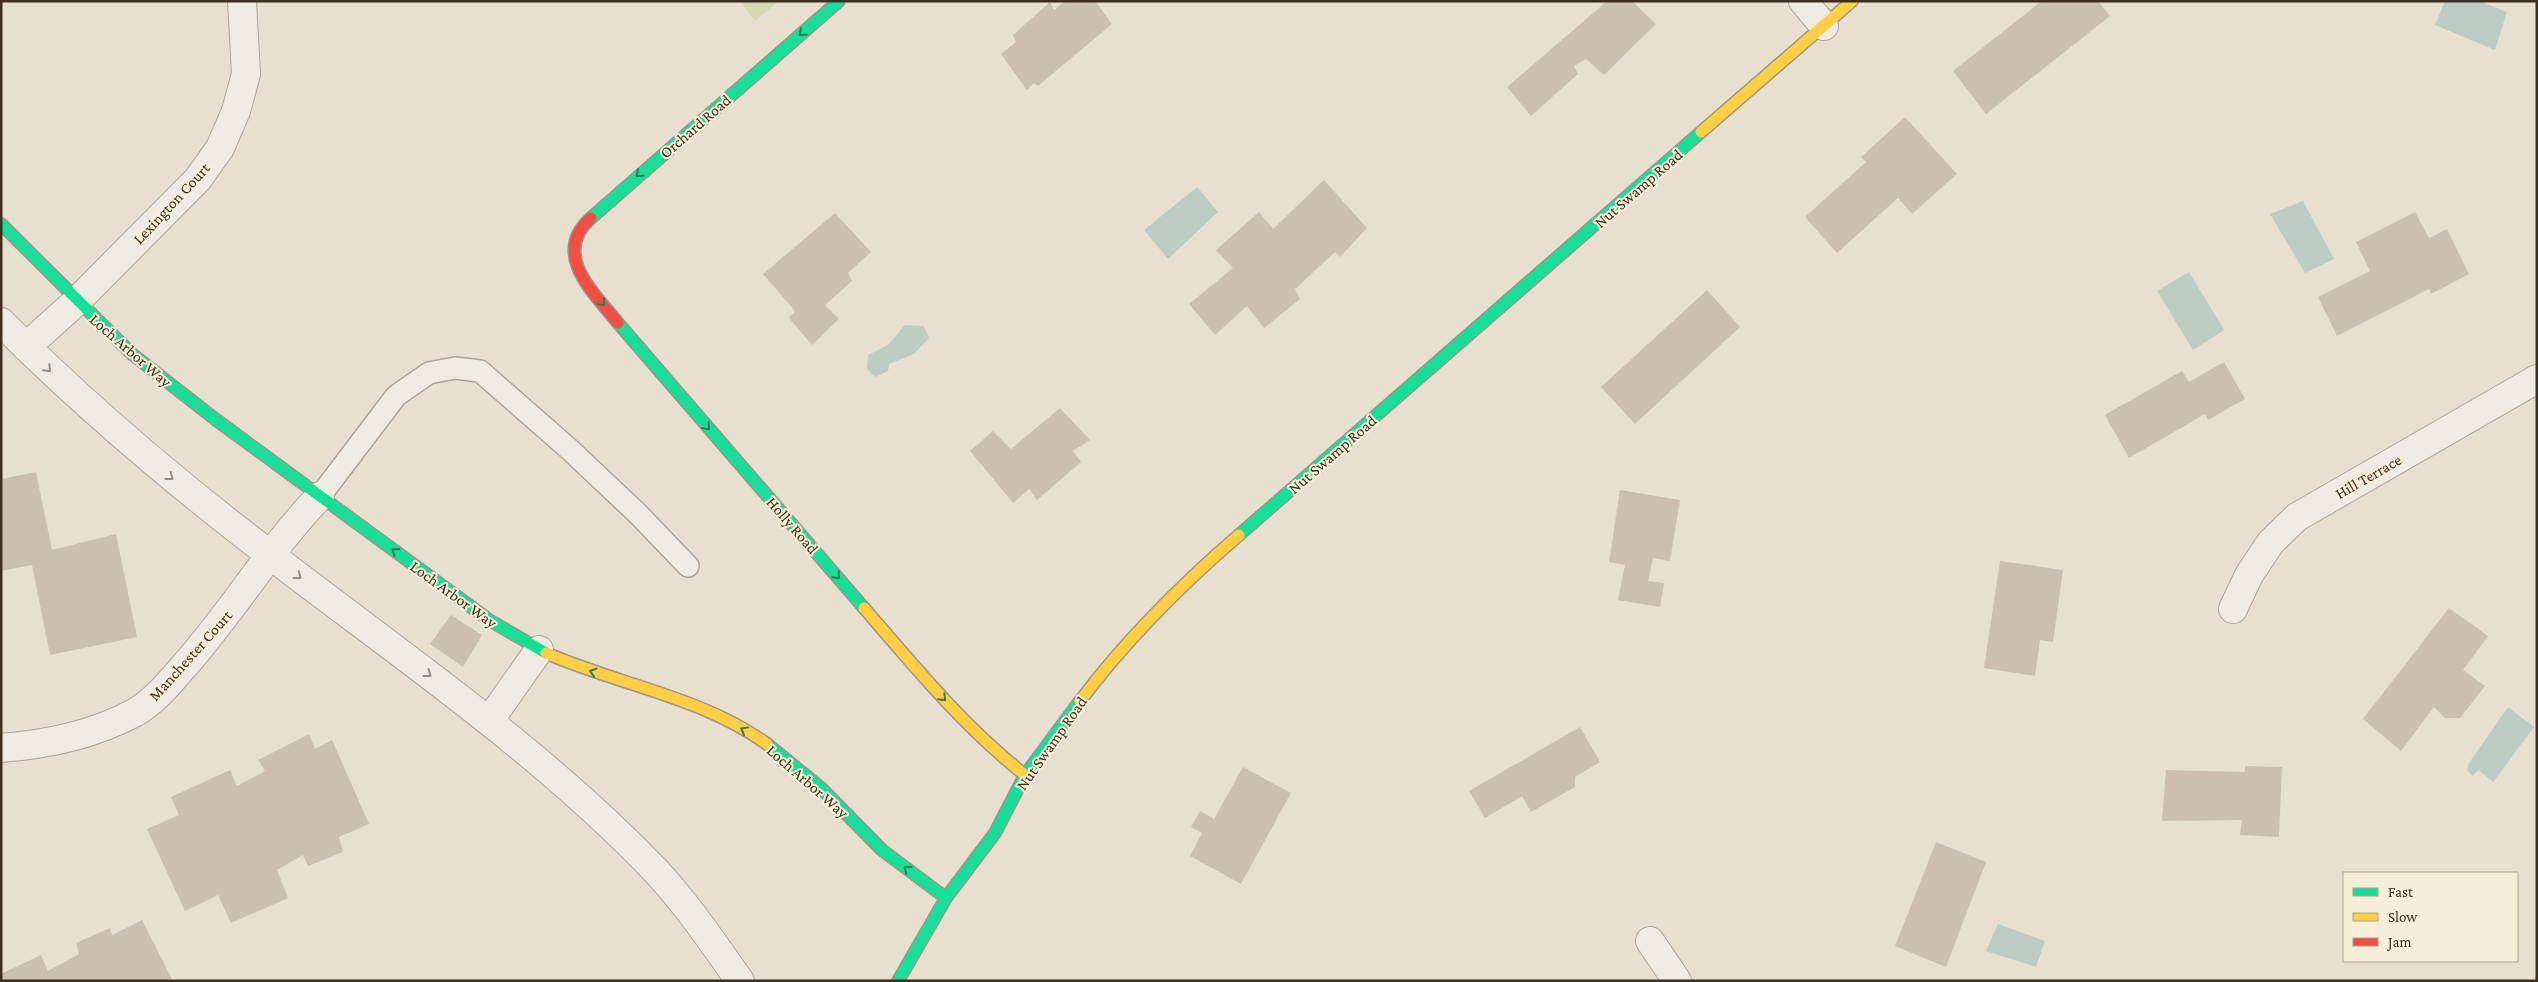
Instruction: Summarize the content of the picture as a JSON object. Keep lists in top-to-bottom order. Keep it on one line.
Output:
{"streets":{"street":["Orchard Road","Nut Swamp Road","Lexington Court","Loch Arbor Way","Hill Terrace","Holly Road","Manchester Court"]},"crossings":[["Orchard Road","Holly Road"],["Nut Swamp Road","Loch Arbor Way"],["Nut Swamp Road","Holly Road"],["Lexington Court","Loch Arbor Way"],["Loch Arbor Way","Manchester Court"]],"one_way":["Orchard Road","Holly Road"],"legend":["Fast","Slow","Jam"]}
